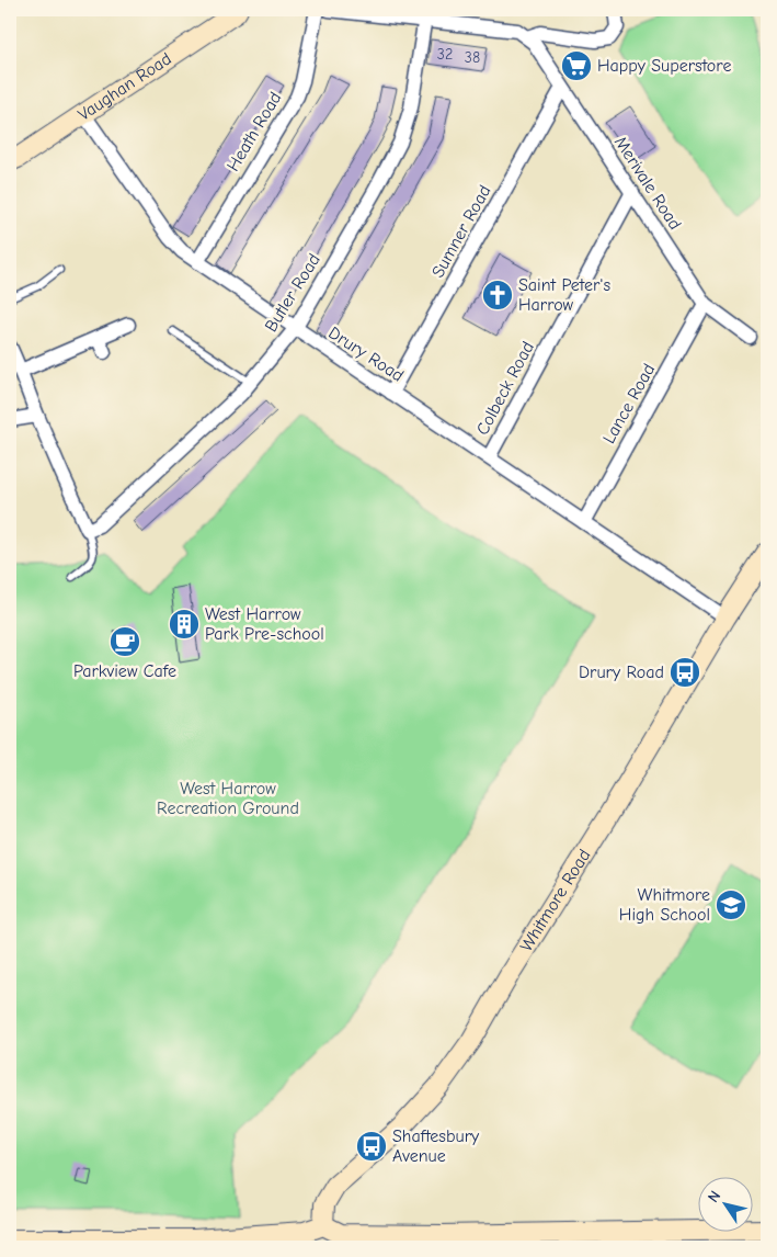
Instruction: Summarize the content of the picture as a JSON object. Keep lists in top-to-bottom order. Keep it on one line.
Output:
{"streets":{"street":["Vaughan Road","Heath Road","Merivale Road","Sumner Road","Butler Road","Drury Road","Colbeck Road","Lance Road","Whitmore Road"]},"crossings":[["Vaughan Road","Drury Road"],["Heath Road","Drury Road"],["Merivale Road","Sumner Road"],["Merivale Road","Colbeck Road"],["Merivale Road","Lance Road"],["Sumner Road","Drury Road"],["Butler Road","Drury Road"],["Drury Road","Colbeck Road"],["Drury Road","Lance Road"],["Drury Road","Whitmore Road"]],"parks":["West Harrow Recreation Ground"],"places":{"supermarket":["Happy Superstore"],"church":["Saint Peter's Harrow"],"building":["West Harrow Park Pre-school"],"cafe":["Parkview Cafe"],"bus stop":["Drury Road","Shaftesbury Avenue"],"school or university":["Whitmore High School"]},"house_numbers":["32","38"],"north":"top left"}
